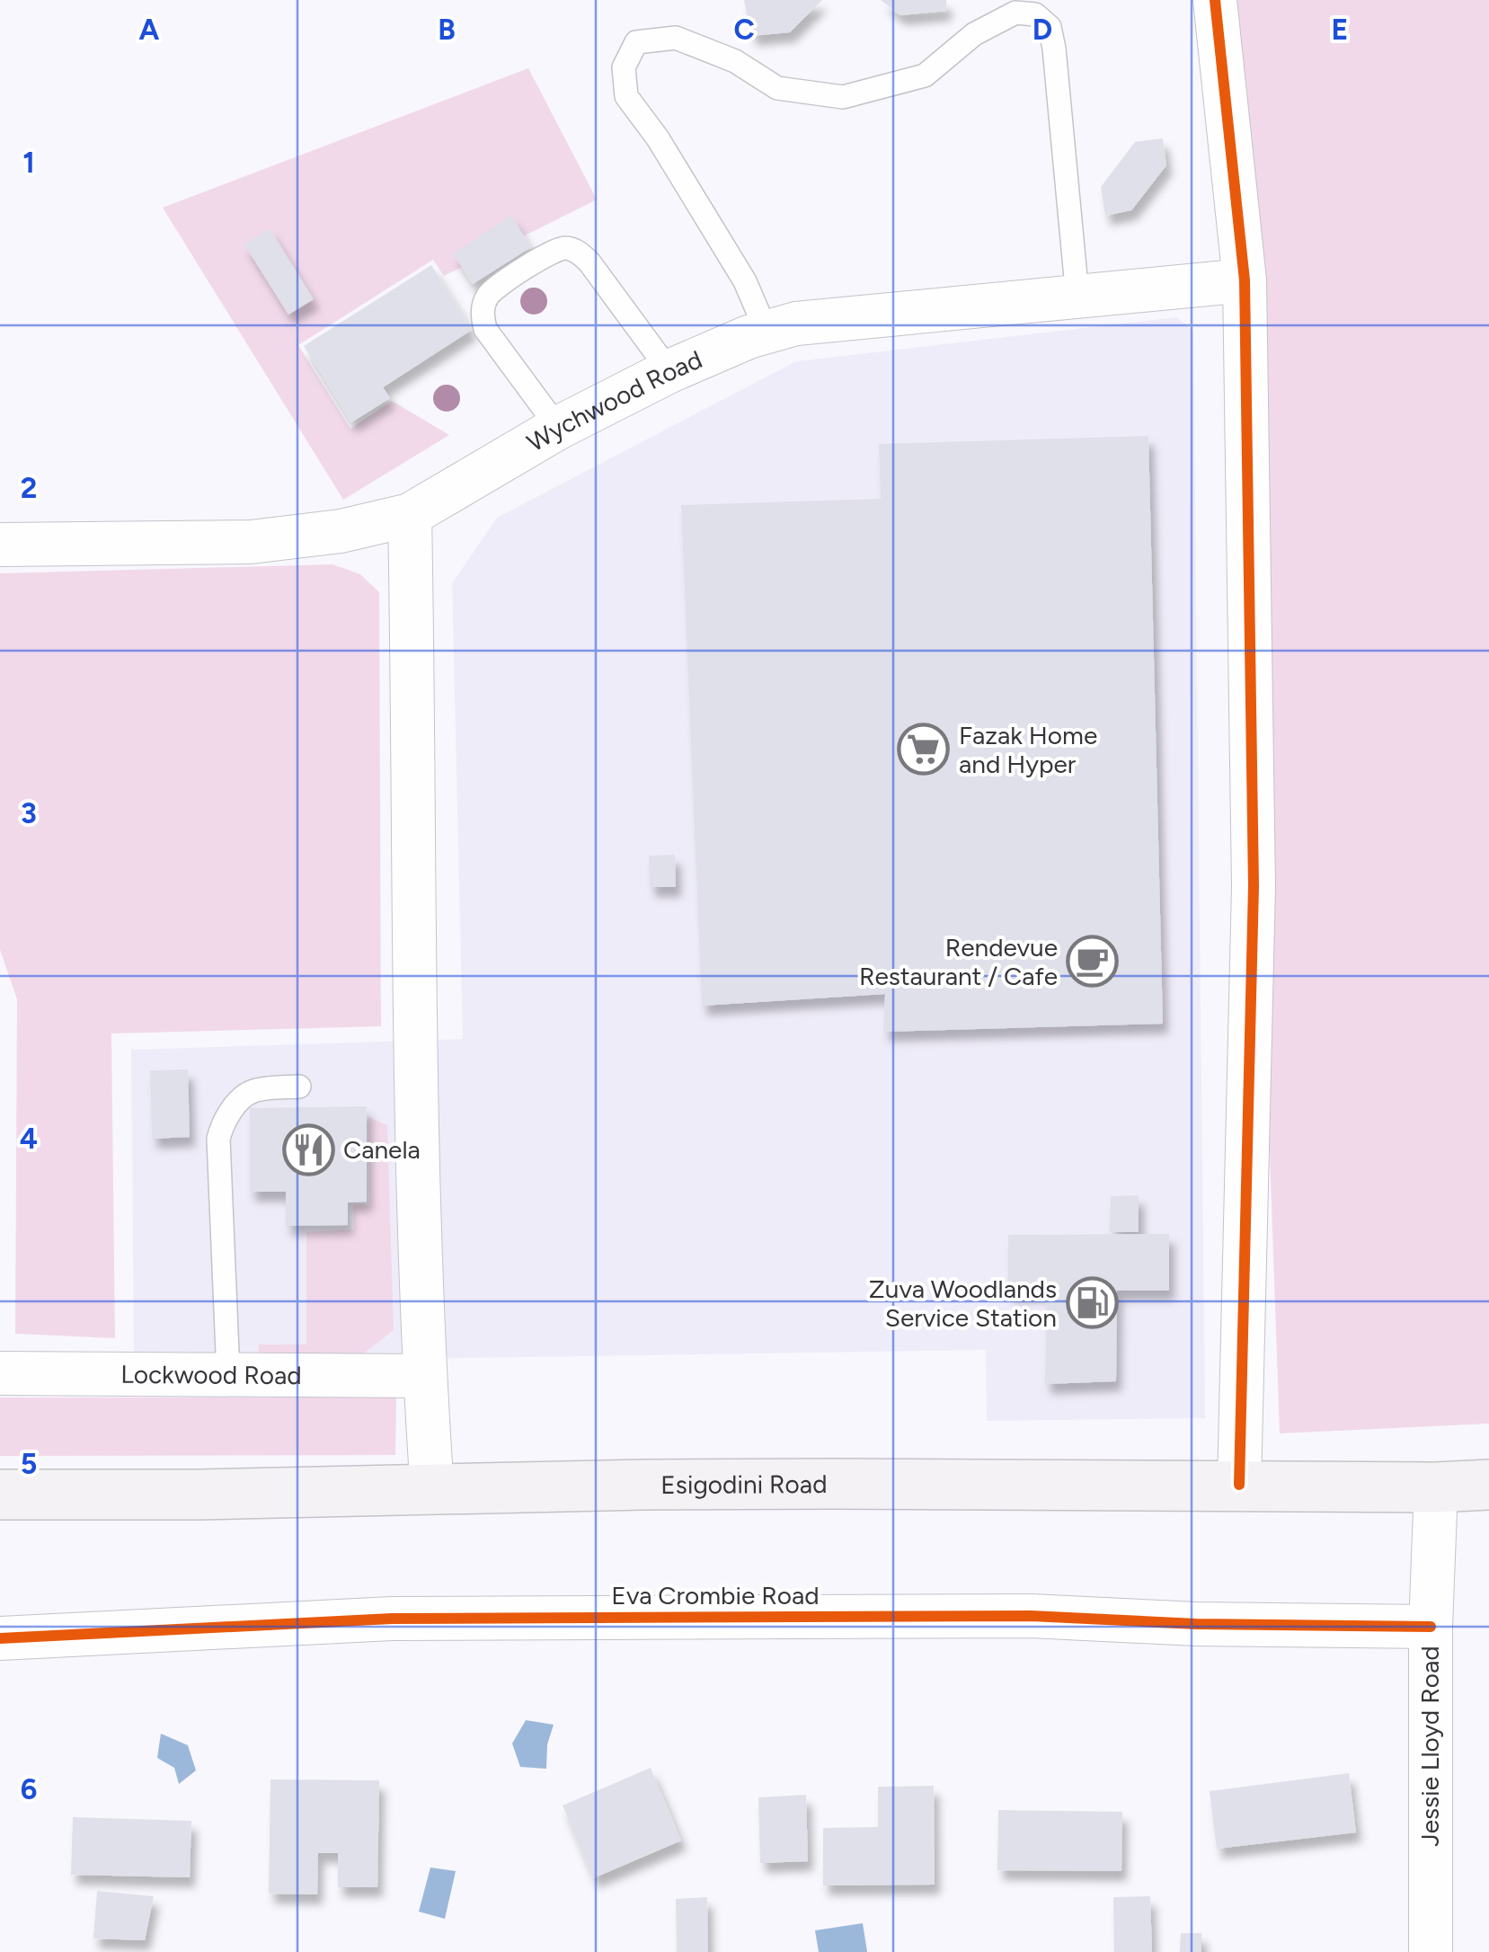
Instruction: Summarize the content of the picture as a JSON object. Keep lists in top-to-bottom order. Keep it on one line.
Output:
{"streets":{"main road":["Esigodini Road"],"street":["Wychwood Road","Lockwood Road","Eva Crombie Road","Jessie Lloyd Road"]},"crossings":[["Esigodini Road","Jessie Lloyd Road"],["Eva Crombie Road","Jessie Lloyd Road"]],"places":{"supermarket":["Fazak Home and Hyper"],"cafe":["Rendevue Restaurant / Cafe"],"restaurant":["Canela"],"fuel station":["Zuva Woodlands Service Station"]},"grid":{"columns":["A","B","C","D","E"],"rows":["1","2","3","4","5","6"]}}
